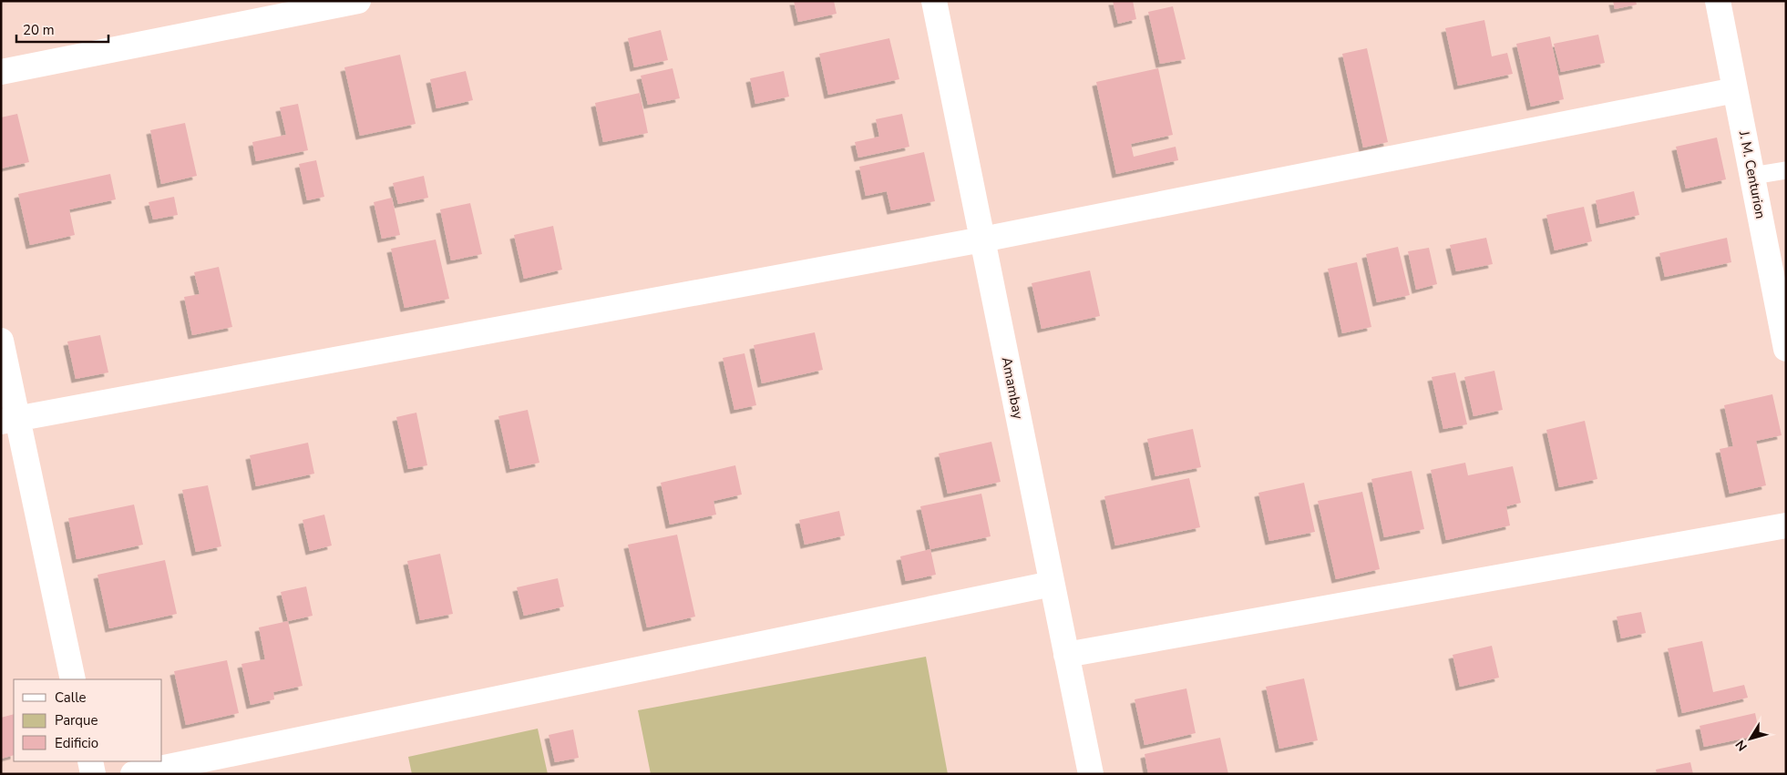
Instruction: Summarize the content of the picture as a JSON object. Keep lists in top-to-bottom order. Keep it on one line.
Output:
{"streets":{"street":["J. M. Centurion","Amambay"]},"legend":["Calle","Parque","Edificio"],"scale_bar":"20 m","north":"bottom left"}
